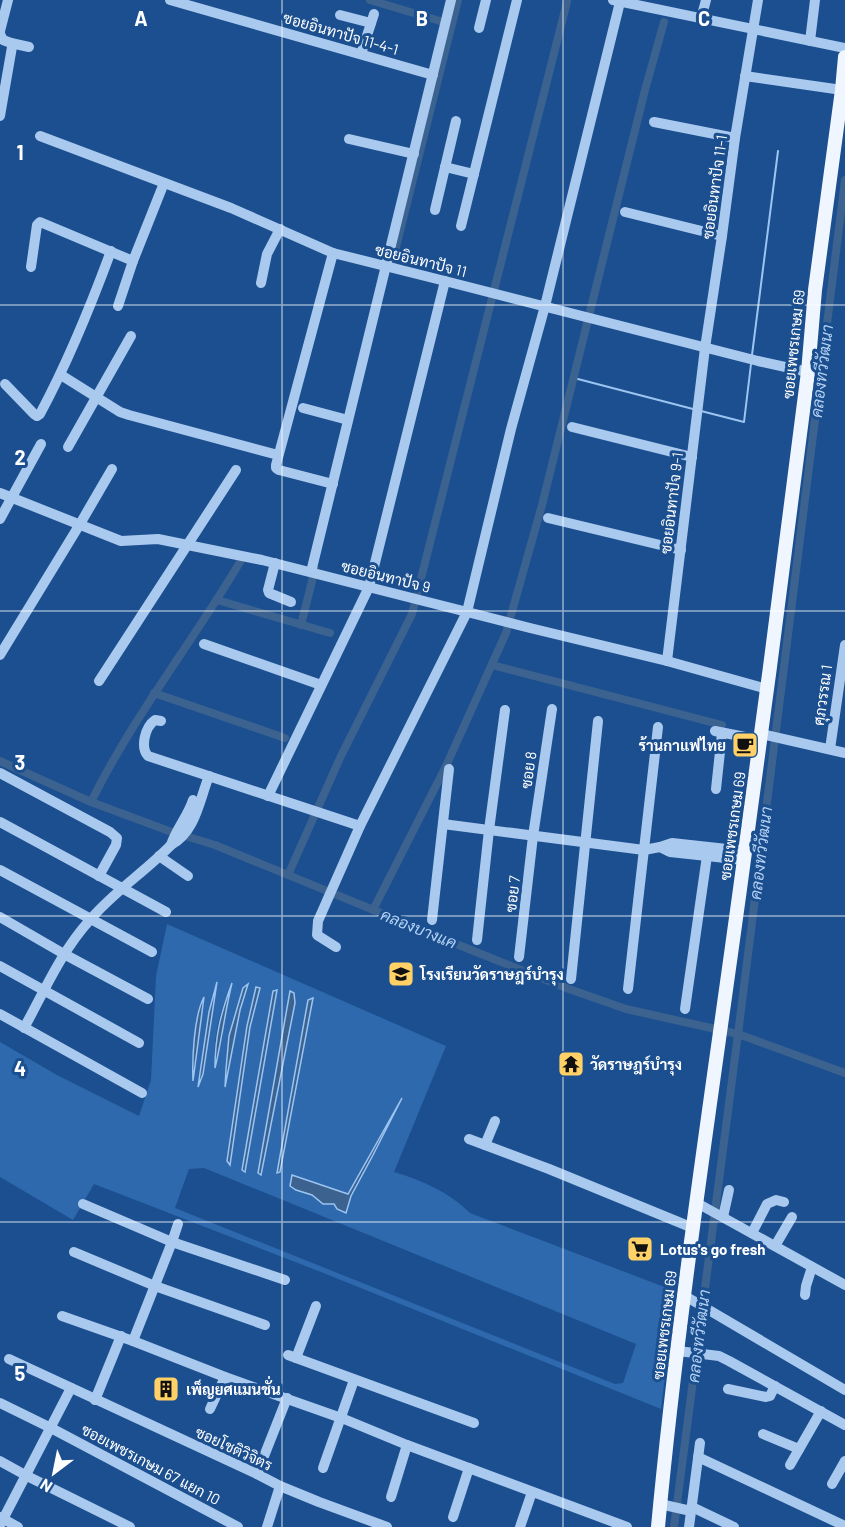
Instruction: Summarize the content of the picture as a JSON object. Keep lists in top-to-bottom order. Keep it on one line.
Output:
{"streets":{"main road":["ซอยเพชรเกษม 69"],"street":["ซอยอินทาปัจ 11-4-1","ซอยอินทาปัจ 11-1","ซอยอินทาปัจ 11","ซอยอินทาปัจ 9-1","ซอยอินทาปัจ 9","ศุภวรรณ 1","ซอย 8","ซอย 7","ซอยโชติวิจิตร","ซอยเพชรเกษม 67 แยก 10"]},"crossings":[["ซอยอินทาปัจ 11-1","ซอยอินทาปัจ 11"],["ซอยอินทาปัจ 11-1","ซอยอินทาปัจ 9-1"],["ซอยอินทาปัจ 11","ซอยเพชรเกษม 69"],["ซอยอินทาปัจ 11","ซอยอินทาปัจ 9-1"],["ซอยเพชรเกษม 69","ซอยอินทาปัจ 9"],["ซอยอินทาปัจ 9-1","ซอยอินทาปัจ 9"],["ซอย 8","ซอย 7"]],"water":["คลองทวีวัฒนา","คลองบางแค"],"places":{"cafe":["ร้านกาแฟไทย"],"school or university":["โรงเรียนวัดราษฎร์บำรุง"],"temple":["วัดราษฎร์บำรุง"],"supermarket":["Lotus's go fresh"],"building":["เพ็ญยศแมนชั่น"]},"north":"bottom left","grid":{"columns":["A","B","C"],"rows":["1","2","3","4","5"]}}
